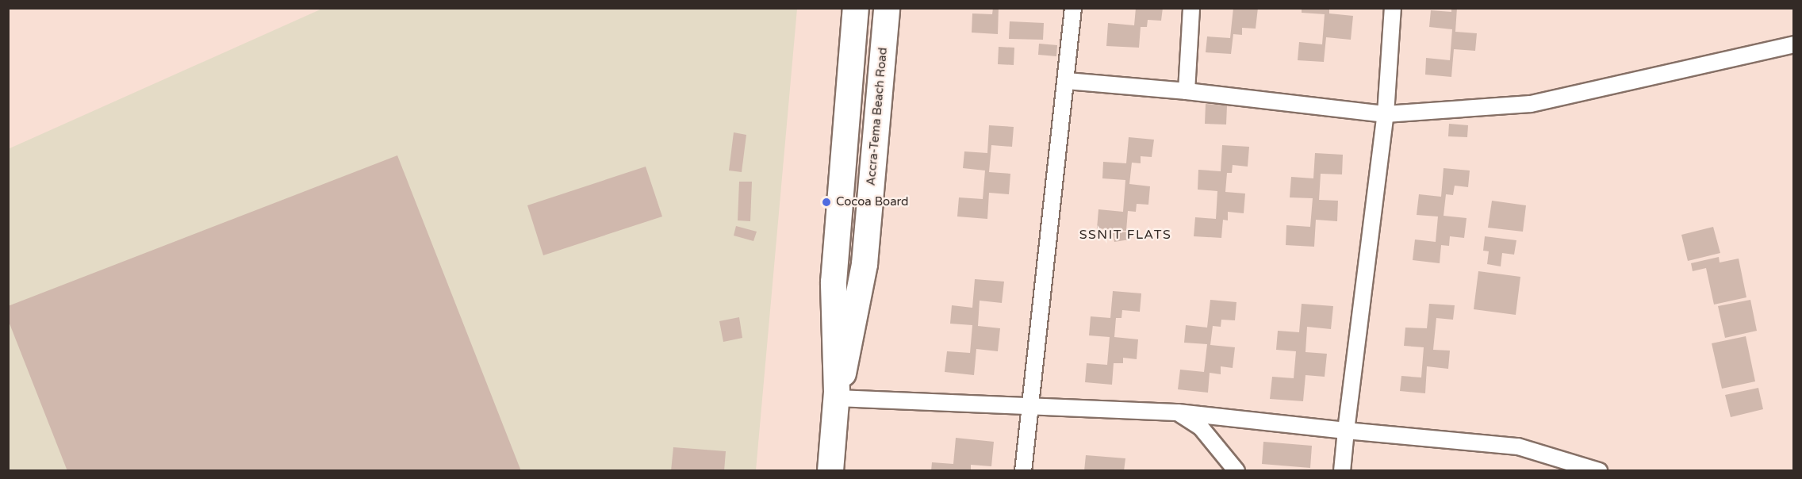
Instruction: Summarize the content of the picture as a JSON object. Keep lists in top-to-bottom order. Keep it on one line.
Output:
{"streets":{"main road":["Accra-Tema Beach Road"]},"districts":["SSNIT FLATS"],"places":["Cocoa Board"]}
